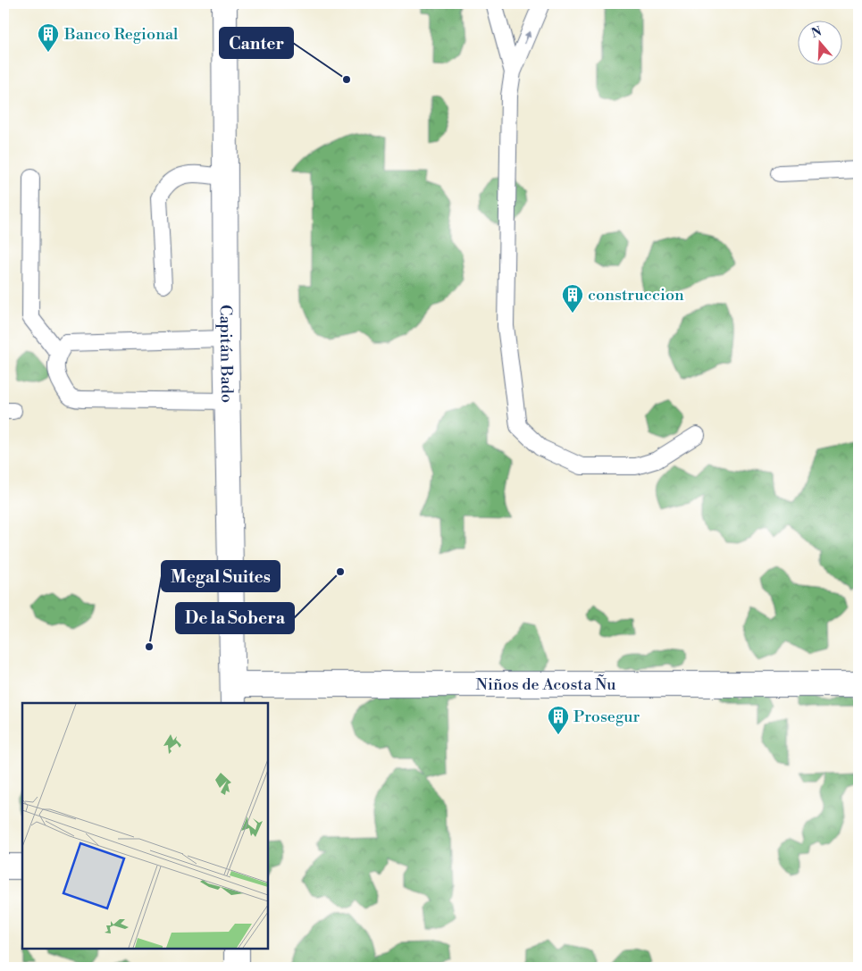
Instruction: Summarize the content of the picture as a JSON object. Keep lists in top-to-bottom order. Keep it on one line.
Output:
{"streets":{"street":["Capitán Bado","Niños de Acosta Ñu"]},"crossings":[["Capitán Bado","Niños de Acosta Ñu"]],"places":{"building":["Banco Regional","construccion","Prosegur"],"other":["Canter","De la Sobera","Megal Suites"]},"north":"top"}
